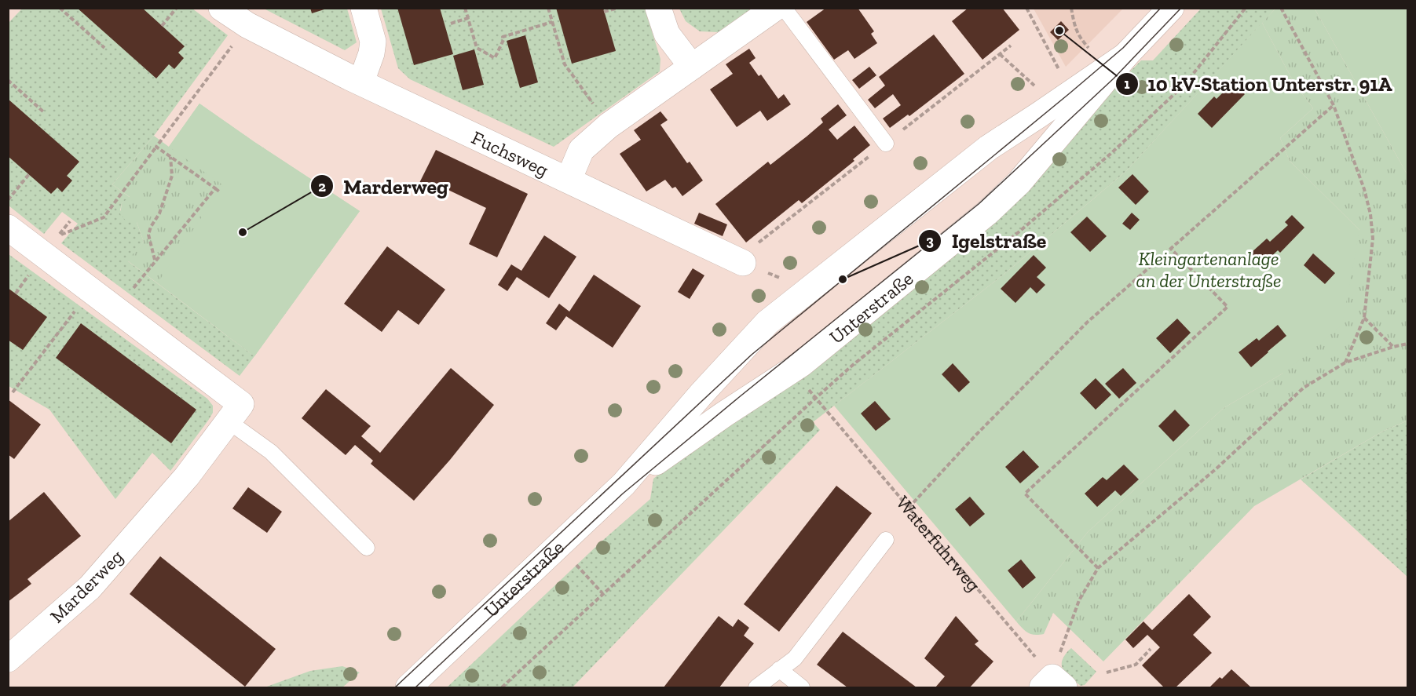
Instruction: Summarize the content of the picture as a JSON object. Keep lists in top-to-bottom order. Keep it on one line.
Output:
{"streets":{"main road":["Fuchsweg","Unterstraße","Marderweg"],"path":["Waterfuhrweg"]},"parks":["Kleingartenanlage an der Unterstraße"],"places":["10 kV-Station Unterstr. 91A","Marderweg","Igelstraße"]}
